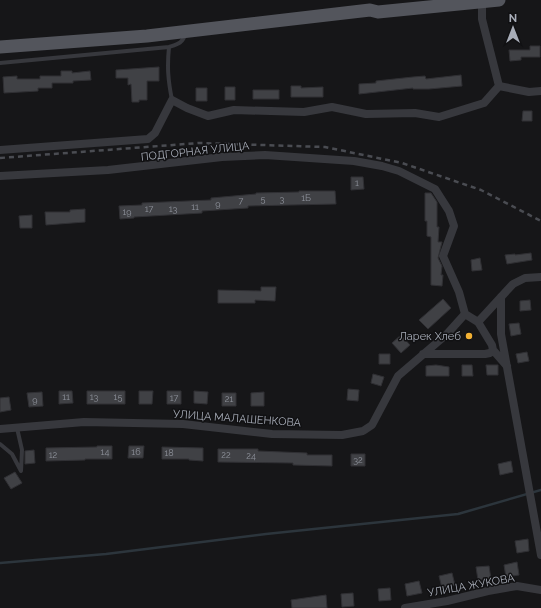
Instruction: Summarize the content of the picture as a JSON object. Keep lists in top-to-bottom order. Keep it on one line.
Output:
{"streets":{"street":["ПОДГОРНАЯ УЛИЦА","УЛИЦА МАЛАШЕНКОВА","УЛИЦА ЖУКОВА"]},"crossings":[["ПОДГОРНАЯ УЛИЦА","УЛИЦА МАЛАШЕНКОВА"]],"places":["Ларек Хлеб"],"house_numbers":["1","1Б","5","3","7","9","11","17","13","19","11","13","15","17","21","9","14","16","18","12","22","24","32"],"north":"top"}
